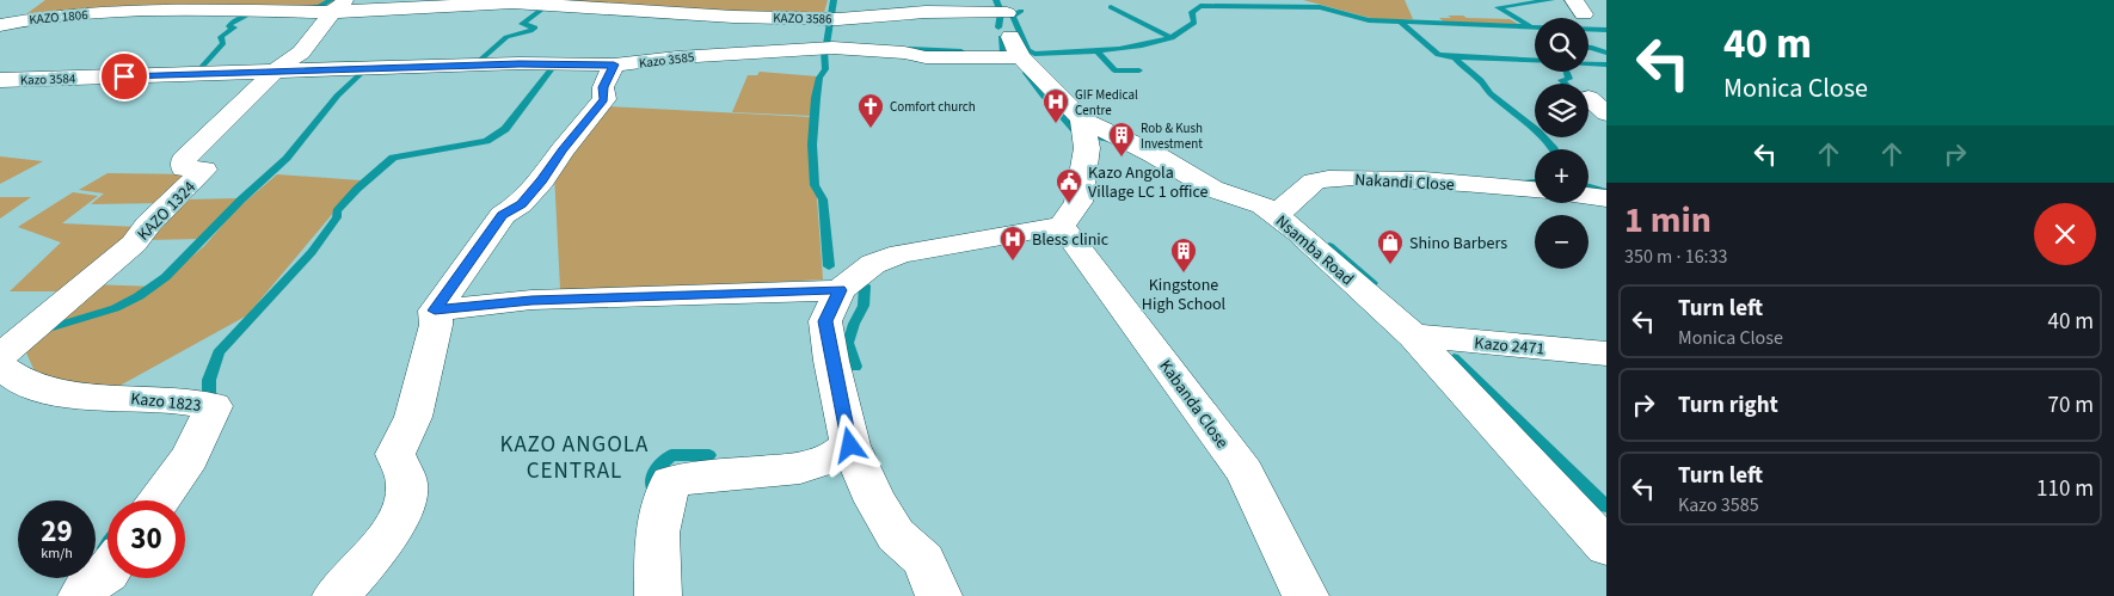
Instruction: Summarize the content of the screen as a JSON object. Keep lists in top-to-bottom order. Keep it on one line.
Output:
{"streets":{"street":["KAZO 1806","KAZO 3586","Kazo 3585","Kazo 3584","Nakandi Close","KAZO 1324","Nsamba Road","Kazo 2471","Kazo 1823","Kabanda Close"]},"crossings":[["KAZO 1806","KAZO 3586"],["KAZO 3586","Nsamba Road"],["Kazo 3585","Kazo 3584"],["Kazo 3585","KAZO 1324"],["Kazo 3585","Nsamba Road"],["Kazo 3584","KAZO 1324"],["Nakandi Close","Nsamba Road"],["Nsamba Road","Kazo 2471"]],"districts":["KAZO ANGOLA CENTRAL"],"places":{"hospital":["GIF Medical Centre","Bless clinic"],"church":["Comfort church"],"building":["Rob & Kush Investment","Kingstone High School"],"public building":["Kazo Angola Village LC 1 office"],"shop":["Shino Barbers"]},"page":{"turn":["40 m","Monica Close"],"map_buttons":["+","−"],"heading":["1 min","350 m · 16:33"],"list":[{"name":"Turn left","note":"Monica Close","value":"40 m"},{"name":"Turn right","value":"70 m"},{"name":"Turn left","note":"Kazo 3585","value":"110 m"}],"speed":"29 km/h","limit":"30"}}
